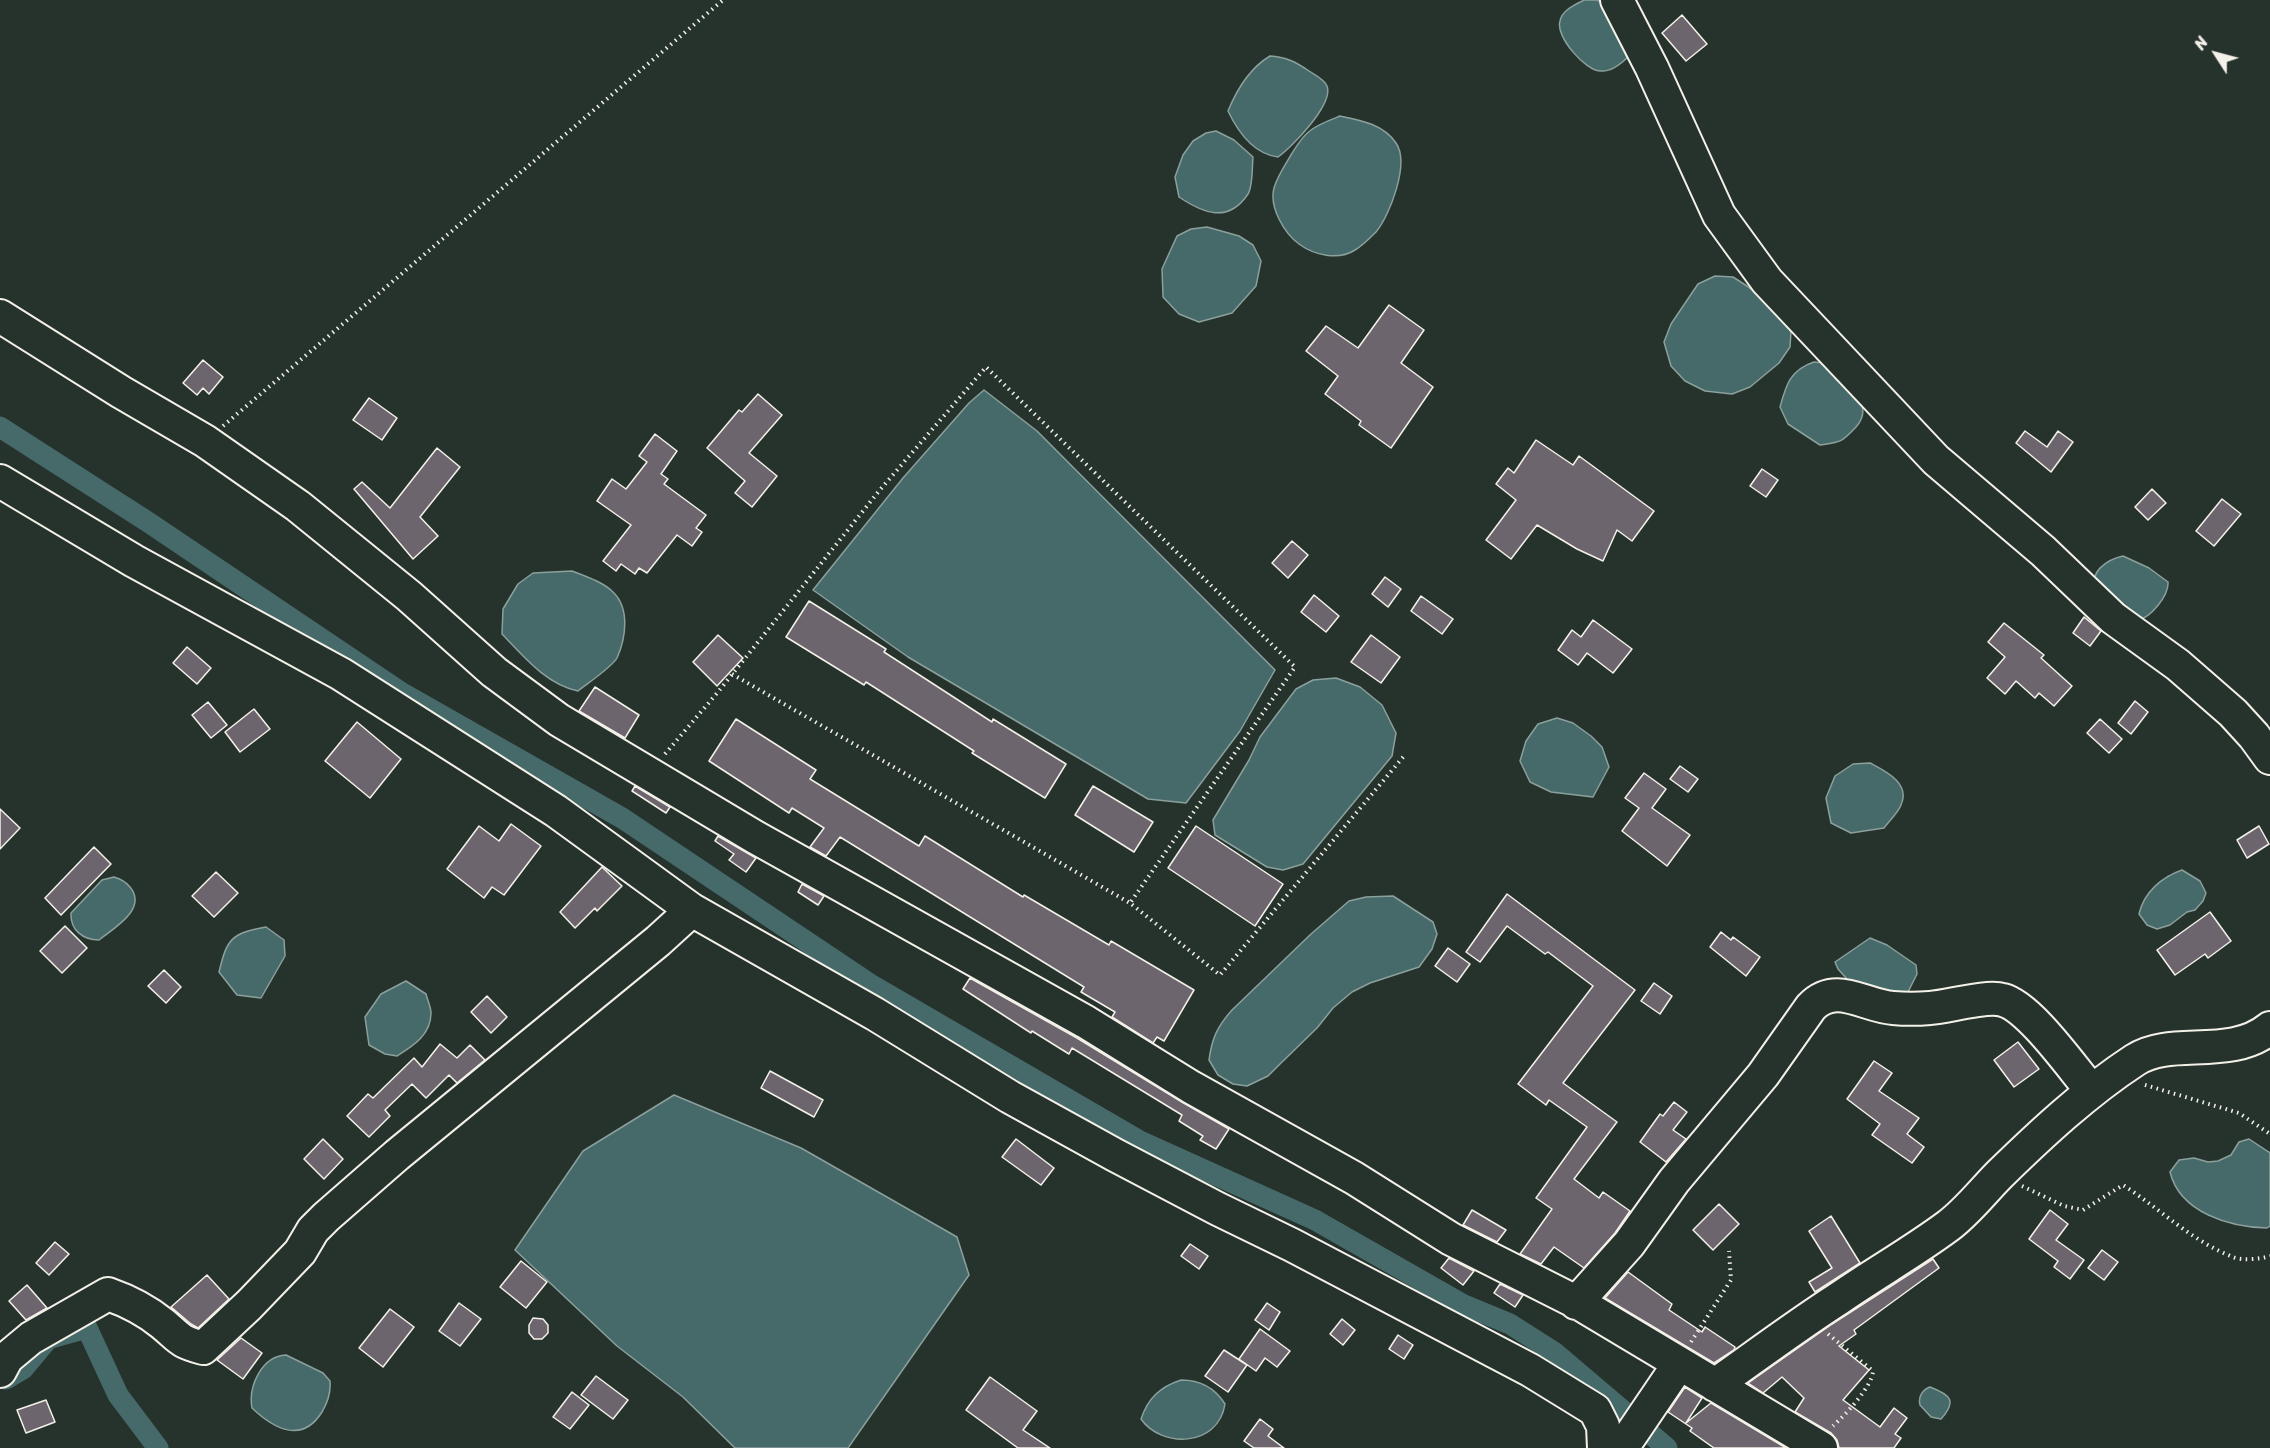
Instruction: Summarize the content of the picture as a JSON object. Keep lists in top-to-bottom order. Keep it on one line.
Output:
{"north":"top left"}
